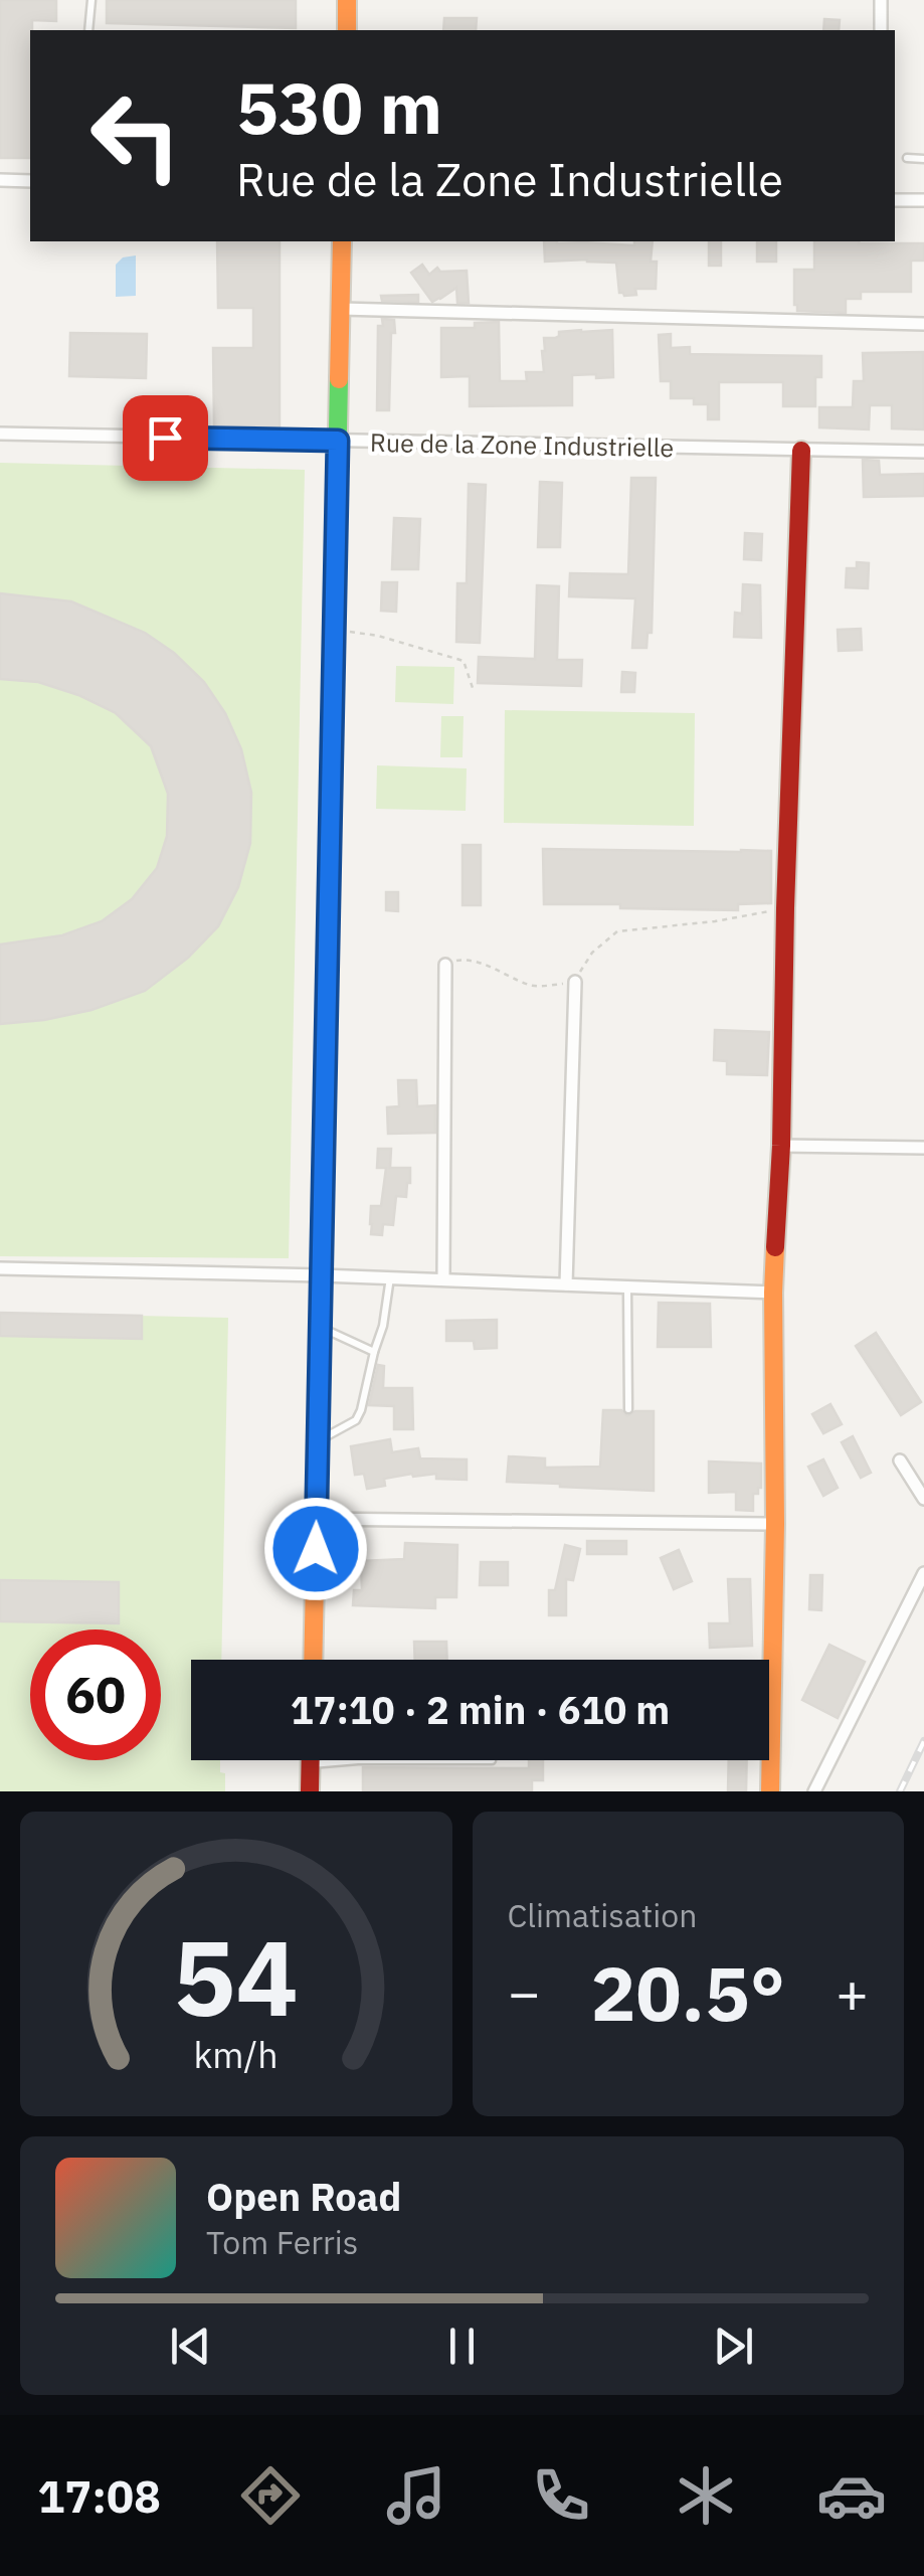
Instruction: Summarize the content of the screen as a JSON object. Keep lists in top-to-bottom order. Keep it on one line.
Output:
{"streets":{"street":["Rue de la Zone Industrielle"]},"page":{"turn":["530 m","Rue de la Zone Industrielle"],"limit":"60","trip":"17:10 · 2 min · 610 m","tile":"Climatisation","heat":["−","20.5°","+"],"song":["Open Road","Tom Ferris"],"tabs":"17:08","gauge":["54","km/h"]}}
